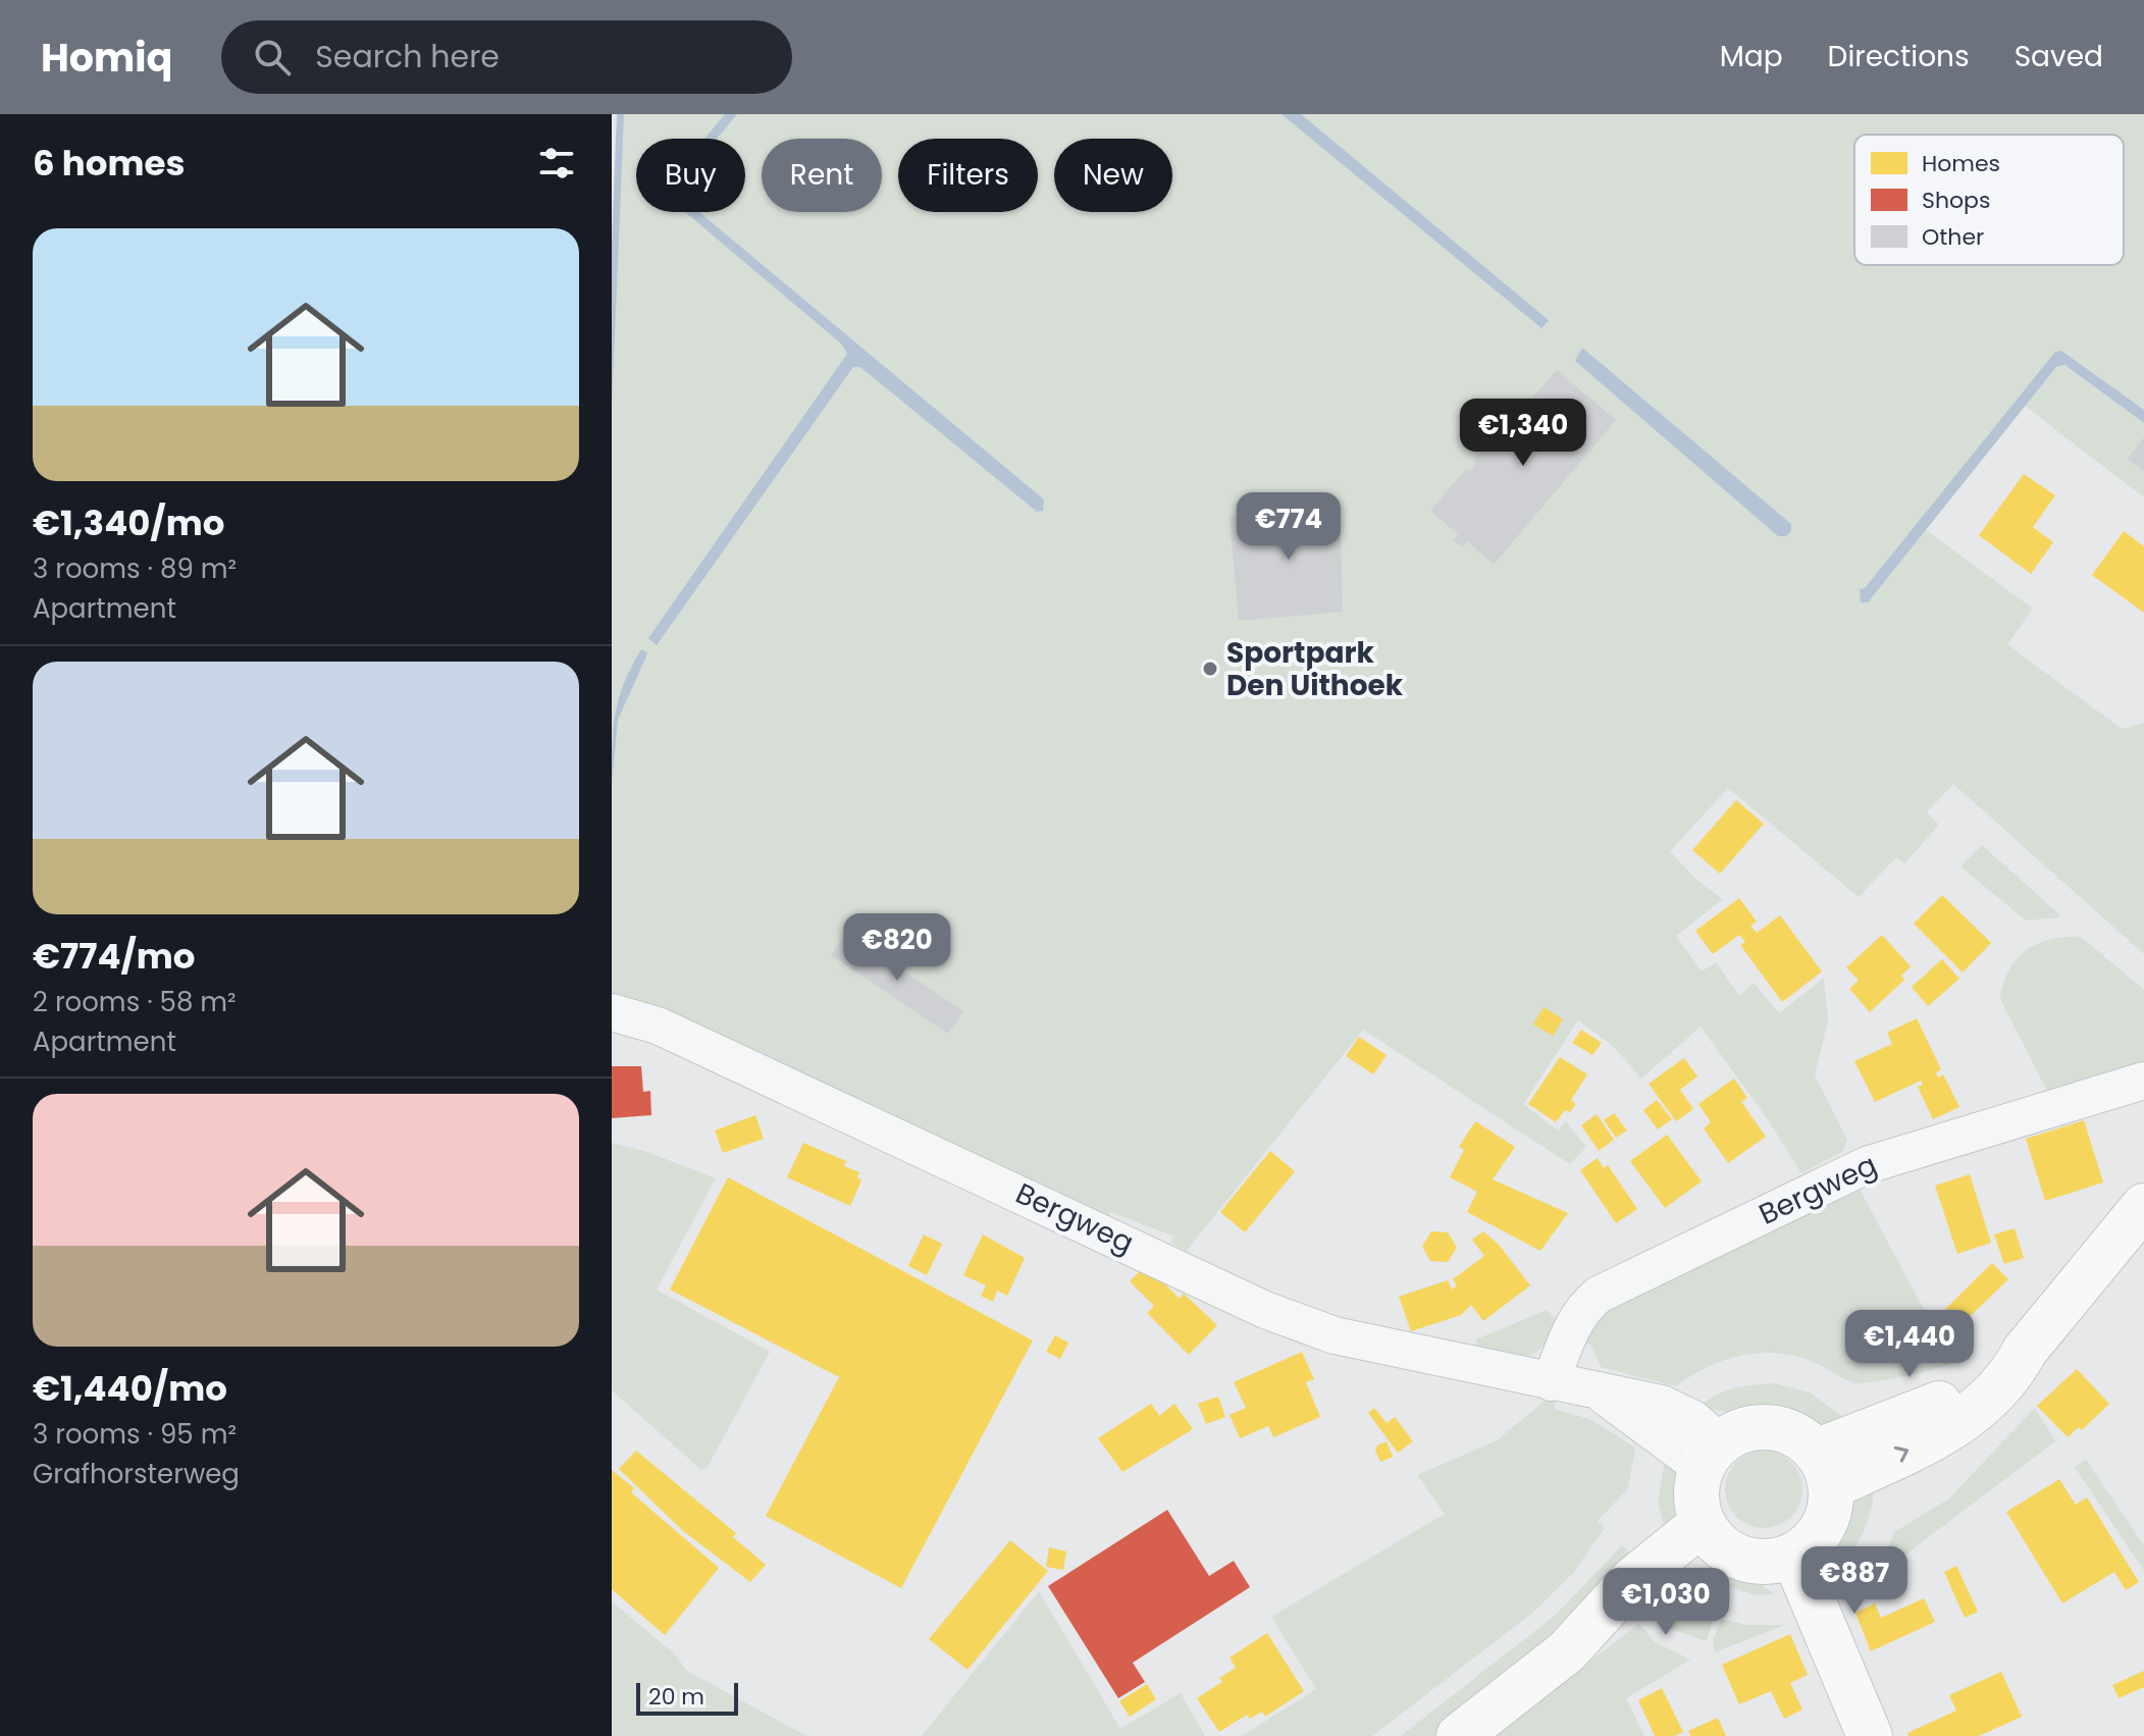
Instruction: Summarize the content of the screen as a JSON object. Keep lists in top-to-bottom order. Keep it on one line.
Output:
{"streets":{"street":["Bergweg"]},"places":["Sportpark Den Uithoek"],"legend":["Homes","Shops","Other"],"scale_bar":"20 m","page":{"header":"Homiq","search":"Search here","nav":["Map","Directions","Saved"],"heading":"6 homes","chip":["Buy","Rent","Filters","New"],"list":[{"name":"€1,340/mo","note":"3 rooms · 89 m² · Apartment"},{"name":"€774/mo","note":"2 rooms · 58 m² · Apartment"},{"name":"€1,440/mo","note":"3 rooms · 95 m² · Grafhorsterweg"}],"price":["€1,340","€774","€820","€1,440","€887","€1,030"],"scale":"20 m"}}
